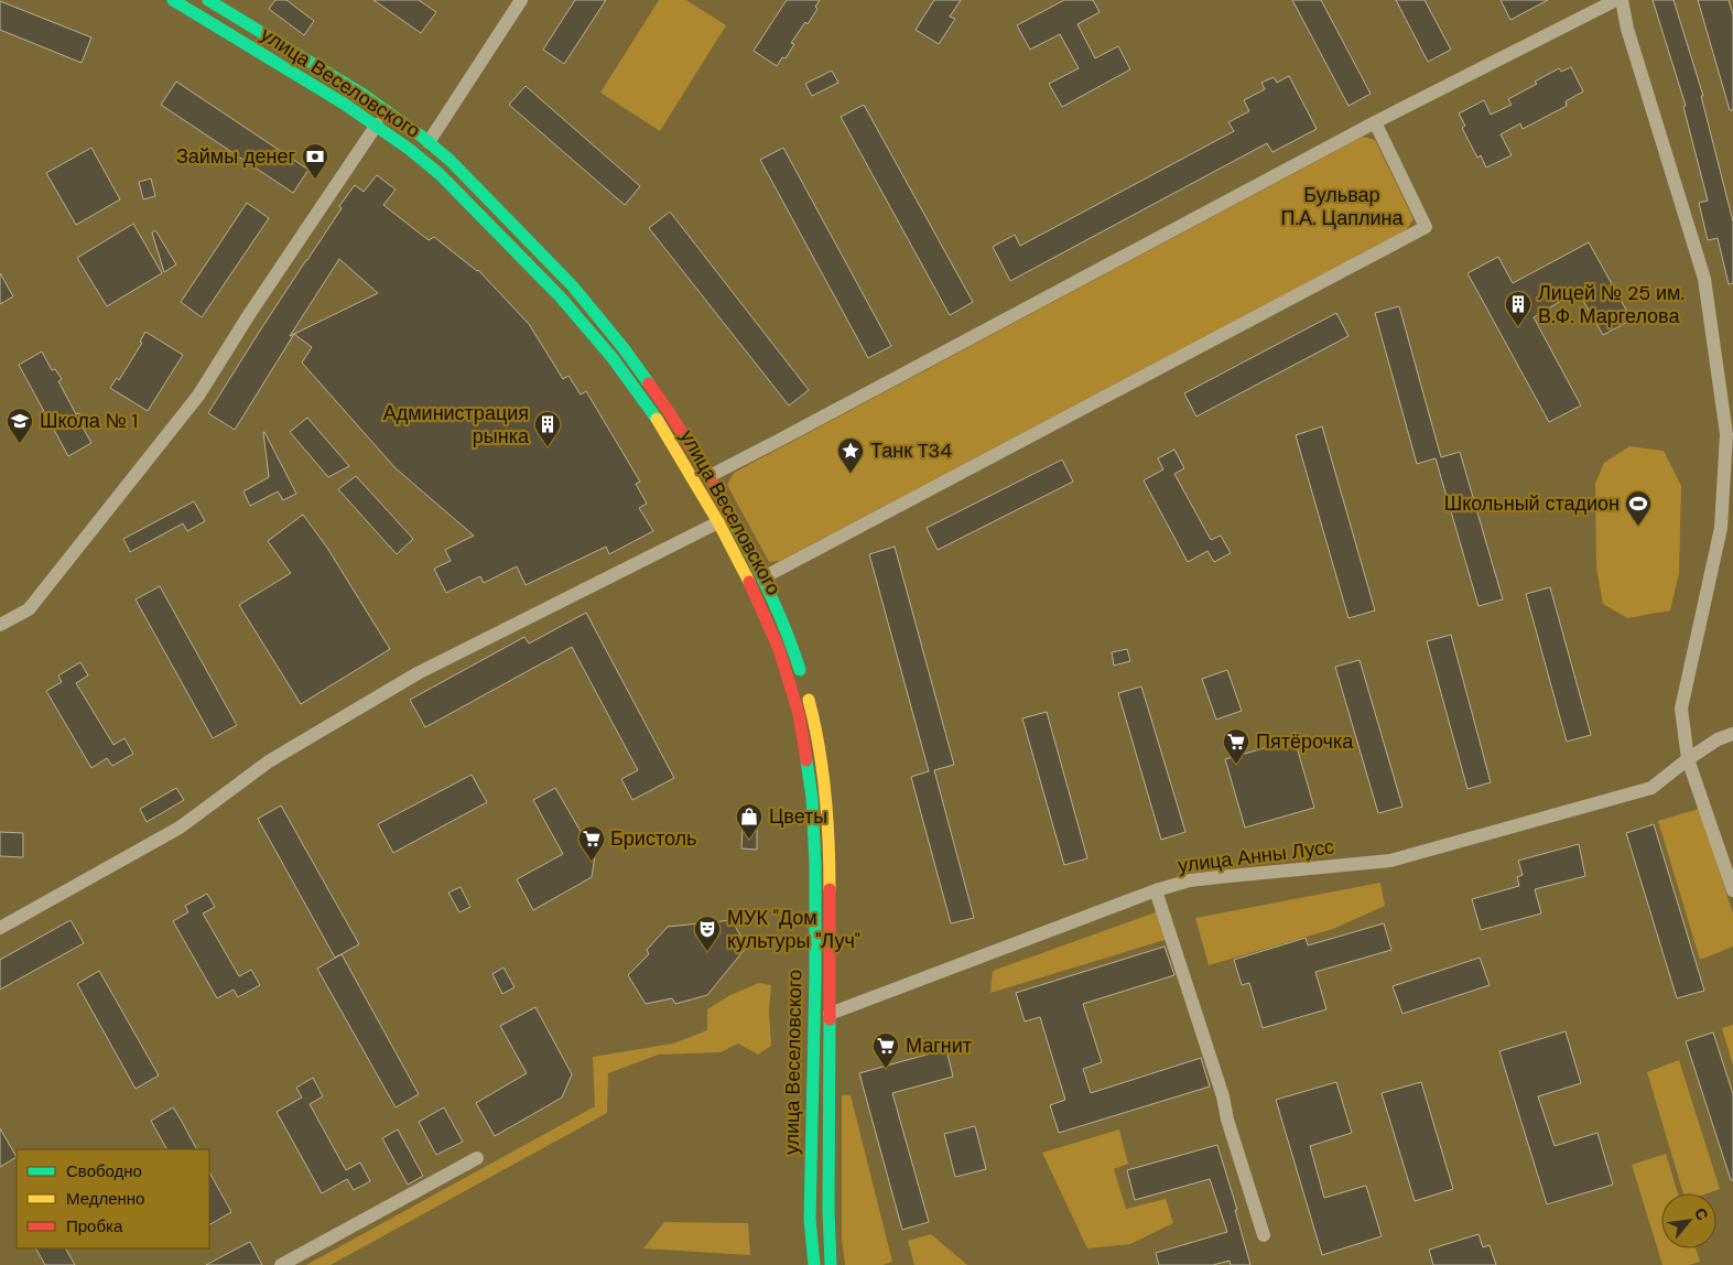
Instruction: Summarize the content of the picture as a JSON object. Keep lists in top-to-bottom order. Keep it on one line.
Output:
{"streets":{"main road":["улица Веселовского","улица Анны Лусс"]},"crossings":[["улица Веселовского","улица Анны Лусс"]],"parks":["Бульвар П.А. Цаплина"],"places":{"bank":["Займы денег"],"building":["Лицей № 25 им. В.Ф. Маргелова","Администрация рынка"],"school or university":["Школа № 1"],"place":["Танк T34"],"sports":["Школьный стадион"],"supermarket":["Пятёрочка","Бристоль","Магнит"],"shop":["Цветы"],"theatre":["МУК \"Дом культуры \"Луч\""]},"legend":["Свободно","Медленно","Пробка"],"north":"top right"}
